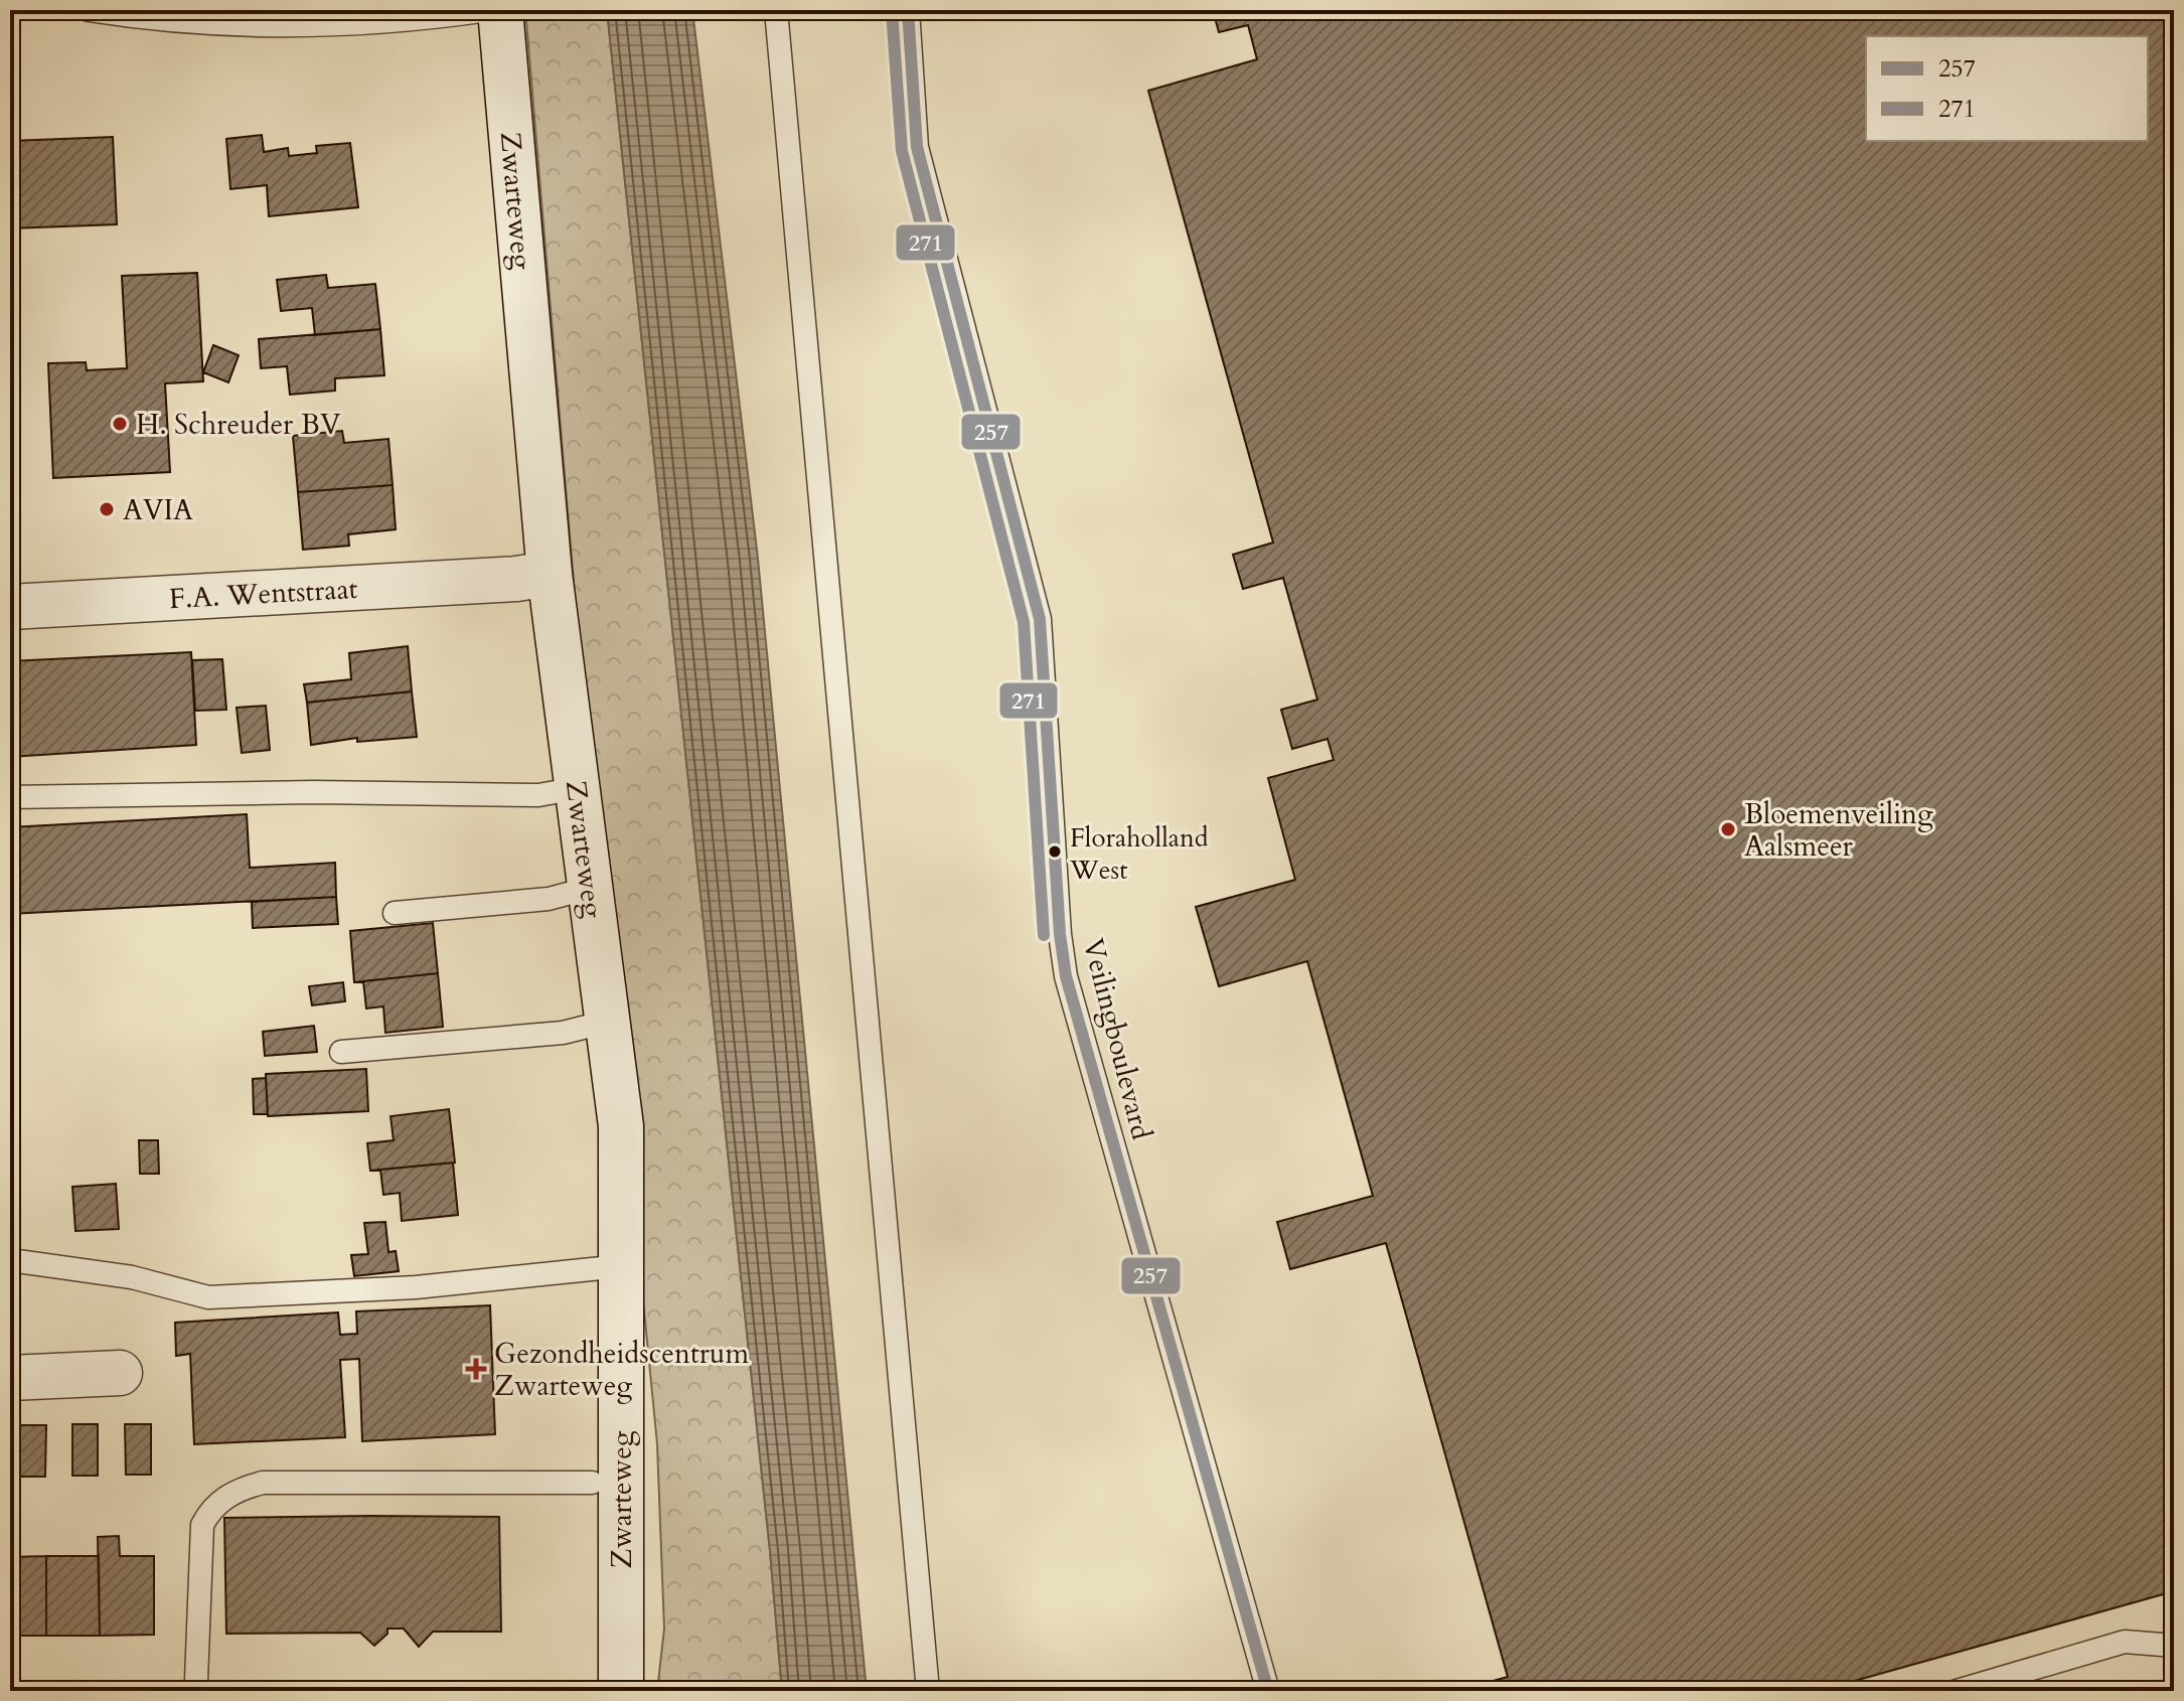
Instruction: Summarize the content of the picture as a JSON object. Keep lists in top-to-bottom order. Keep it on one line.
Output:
{"streets":{"street":["Zwarteweg","F.A. Wentstraat"],"lane":["Veilingboulevard"]},"crossings":[["Zwarteweg","F.A. Wentstraat"]],"places":{"other":["H. Schreuder BV","AVIA","Bloemenveiling Aalsmeer","Floraholland West"],"health":["Gezondheidscentrum Zwarteweg"]},"lines":["transit line 257","transit line 271"],"legend":["257","271"]}
